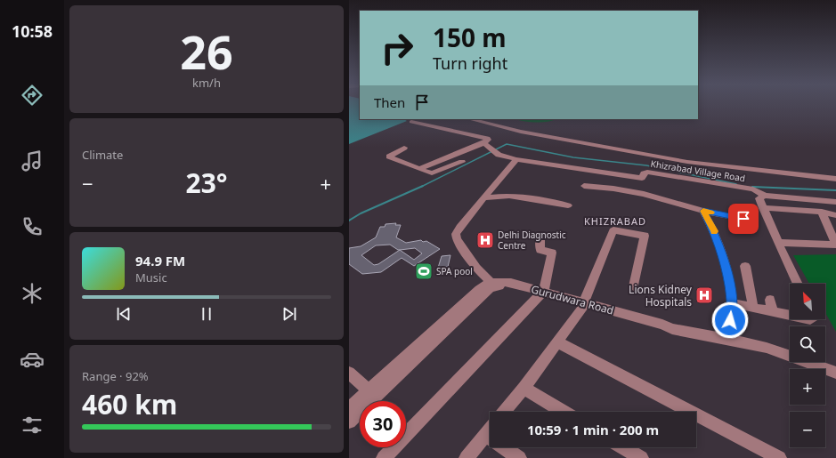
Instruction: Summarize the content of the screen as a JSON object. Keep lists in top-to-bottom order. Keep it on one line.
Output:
{"streets":{"street":["Khizrabad Village Road"]},"districts":["KHIZRABAD"],"places":{"hospital":["Delhi Diagnostic Centre","Lions Kidney Hospitals"],"sports":["SPA pool"]},"north":"top left","page":{"tabs":"10:58","tile":[["26","km/h"],"Climate",["Range · 92%","460 km"]],"turn":["150 m","Turn right"],"then":"Then","heat":["−","23°","+"],"song":["94.9 FM","Music"],"map_buttons":["+","−"],"limit":"30","trip":"10:59 · 1 min · 200 m"}}
